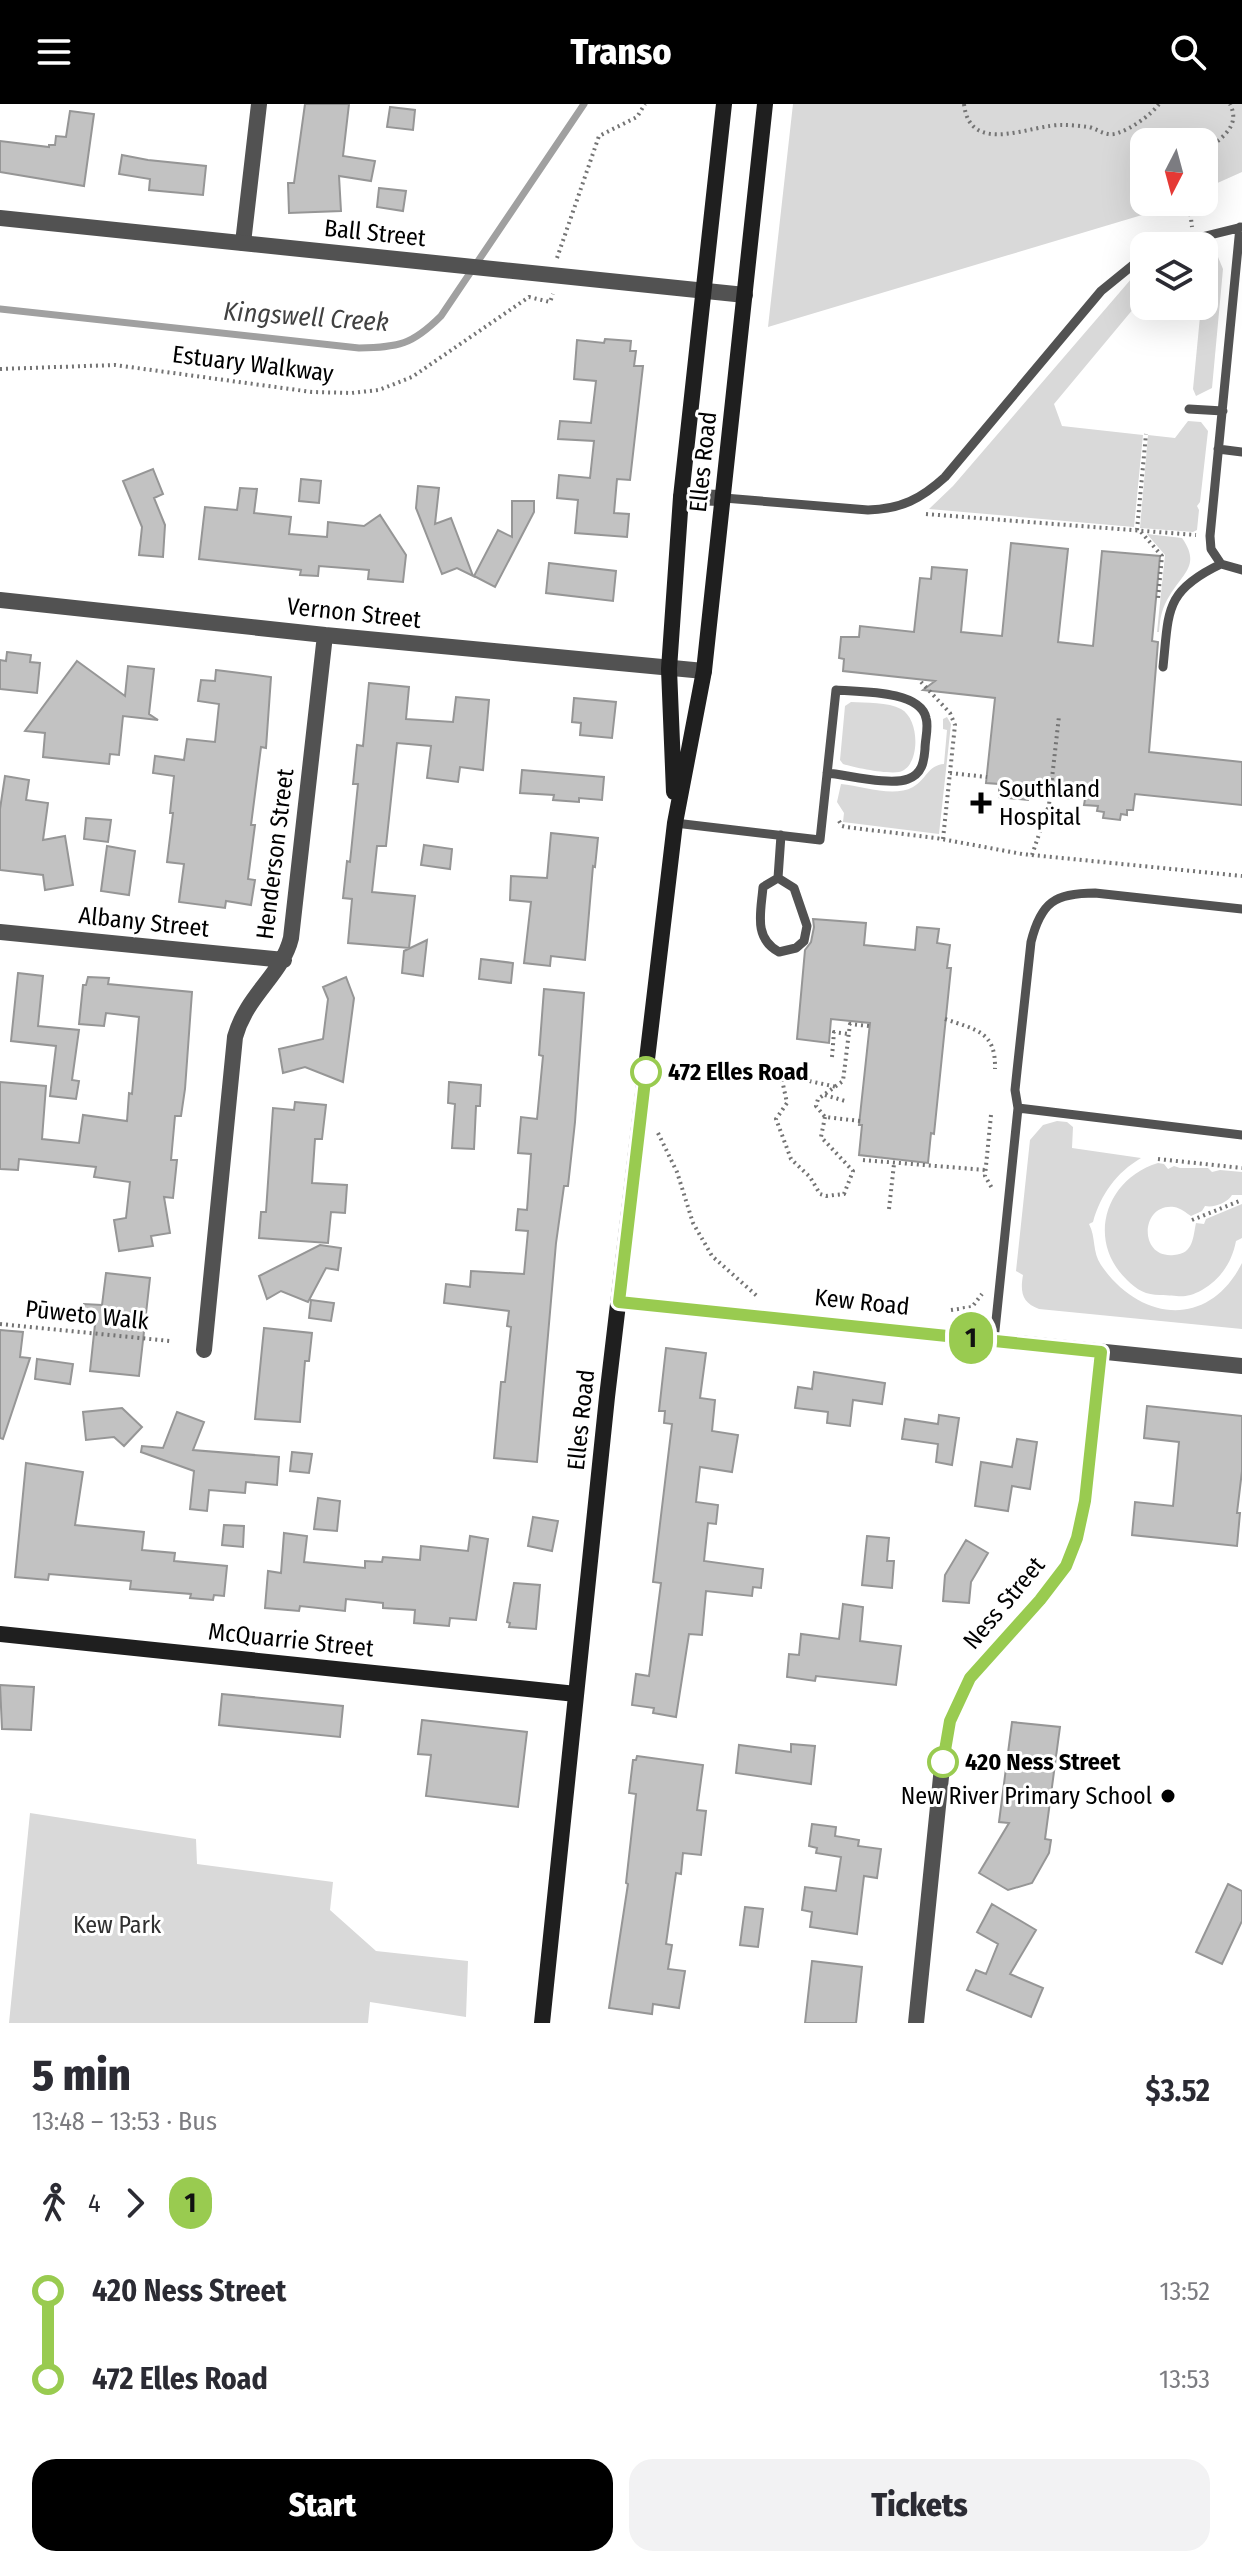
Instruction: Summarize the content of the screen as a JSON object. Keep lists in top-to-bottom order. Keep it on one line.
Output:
{"streets":{"main road":["Elles Road","McQuarrie Street"],"street":["Ball Street","Vernon Street","Henderson Street","Albany Street","Kew Road","Ness Street"],"path":["Estuary Walkway","Pūweto Walk"]},"crossings":[["Ball Street","Elles Road"],["Elles Road","Vernon Street"],["Elles Road","Kew Road"],["Elles Road","McQuarrie Street"],["Vernon Street","Henderson Street"],["Henderson Street","Albany Street"],["Kew Road","Ness Street"]],"water":["Kingswell Creek"],"parks":["Kew Park"],"places":{"health":["Southland Hospital"],"other":["472 Elles Road","420 Ness Street","New River Primary School"]},"lines":["bus line 1"],"north":"bottom","page":{"header":"Transo","on_map":"1","heading":["5 min","13:48 – 13:53 · Bus","$3.52"],"legs":["4","1"],"list":[{"name":"420 Ness Street","value":"13:52"},{"name":"472 Elles Road","value":"13:53"}],"buttons":["Start","Tickets"]}}
